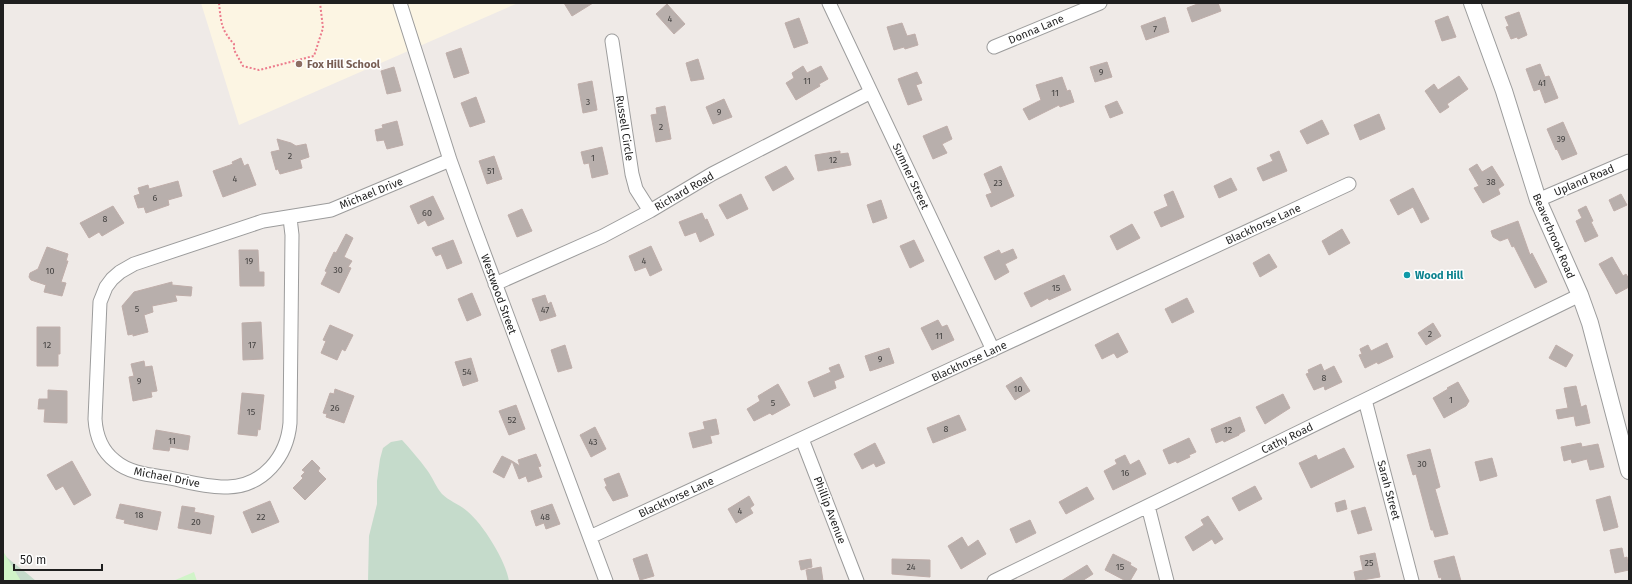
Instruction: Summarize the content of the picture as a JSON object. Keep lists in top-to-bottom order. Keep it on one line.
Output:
{"streets":{"street":["Donna Lane","Russell Circle","Sumner Street","Upland Road","Richard Road","Michael Drive","Blackhorse Lane","Beaverbrook Road","Westwood Street","Cathy Road","Sarah Street","Phillip Avenue"]},"crossings":[["Russell Circle","Richard Road"],["Sumner Street","Richard Road"],["Sumner Street","Blackhorse Lane"],["Upland Road","Beaverbrook Road"],["Richard Road","Westwood Street"],["Michael Drive","Westwood Street"],["Blackhorse Lane","Westwood Street"],["Blackhorse Lane","Phillip Avenue"],["Beaverbrook Road","Cathy Road"],["Cathy Road","Sarah Street"]],"places":["Fox Hill School","Wood Hill"],"house_numbers":["4","7","9","11","41","11","3","9","2","39","2","1","12","51","4","38","23","6","60","8","19","4","30","10","15","5","47","2","11","12","17","9","54","8","9","10","1","5","26","15","52","8","12","11","43","30","16","4","18","22","48","20","25","24","15"],"scale_bar":"50 m"}
